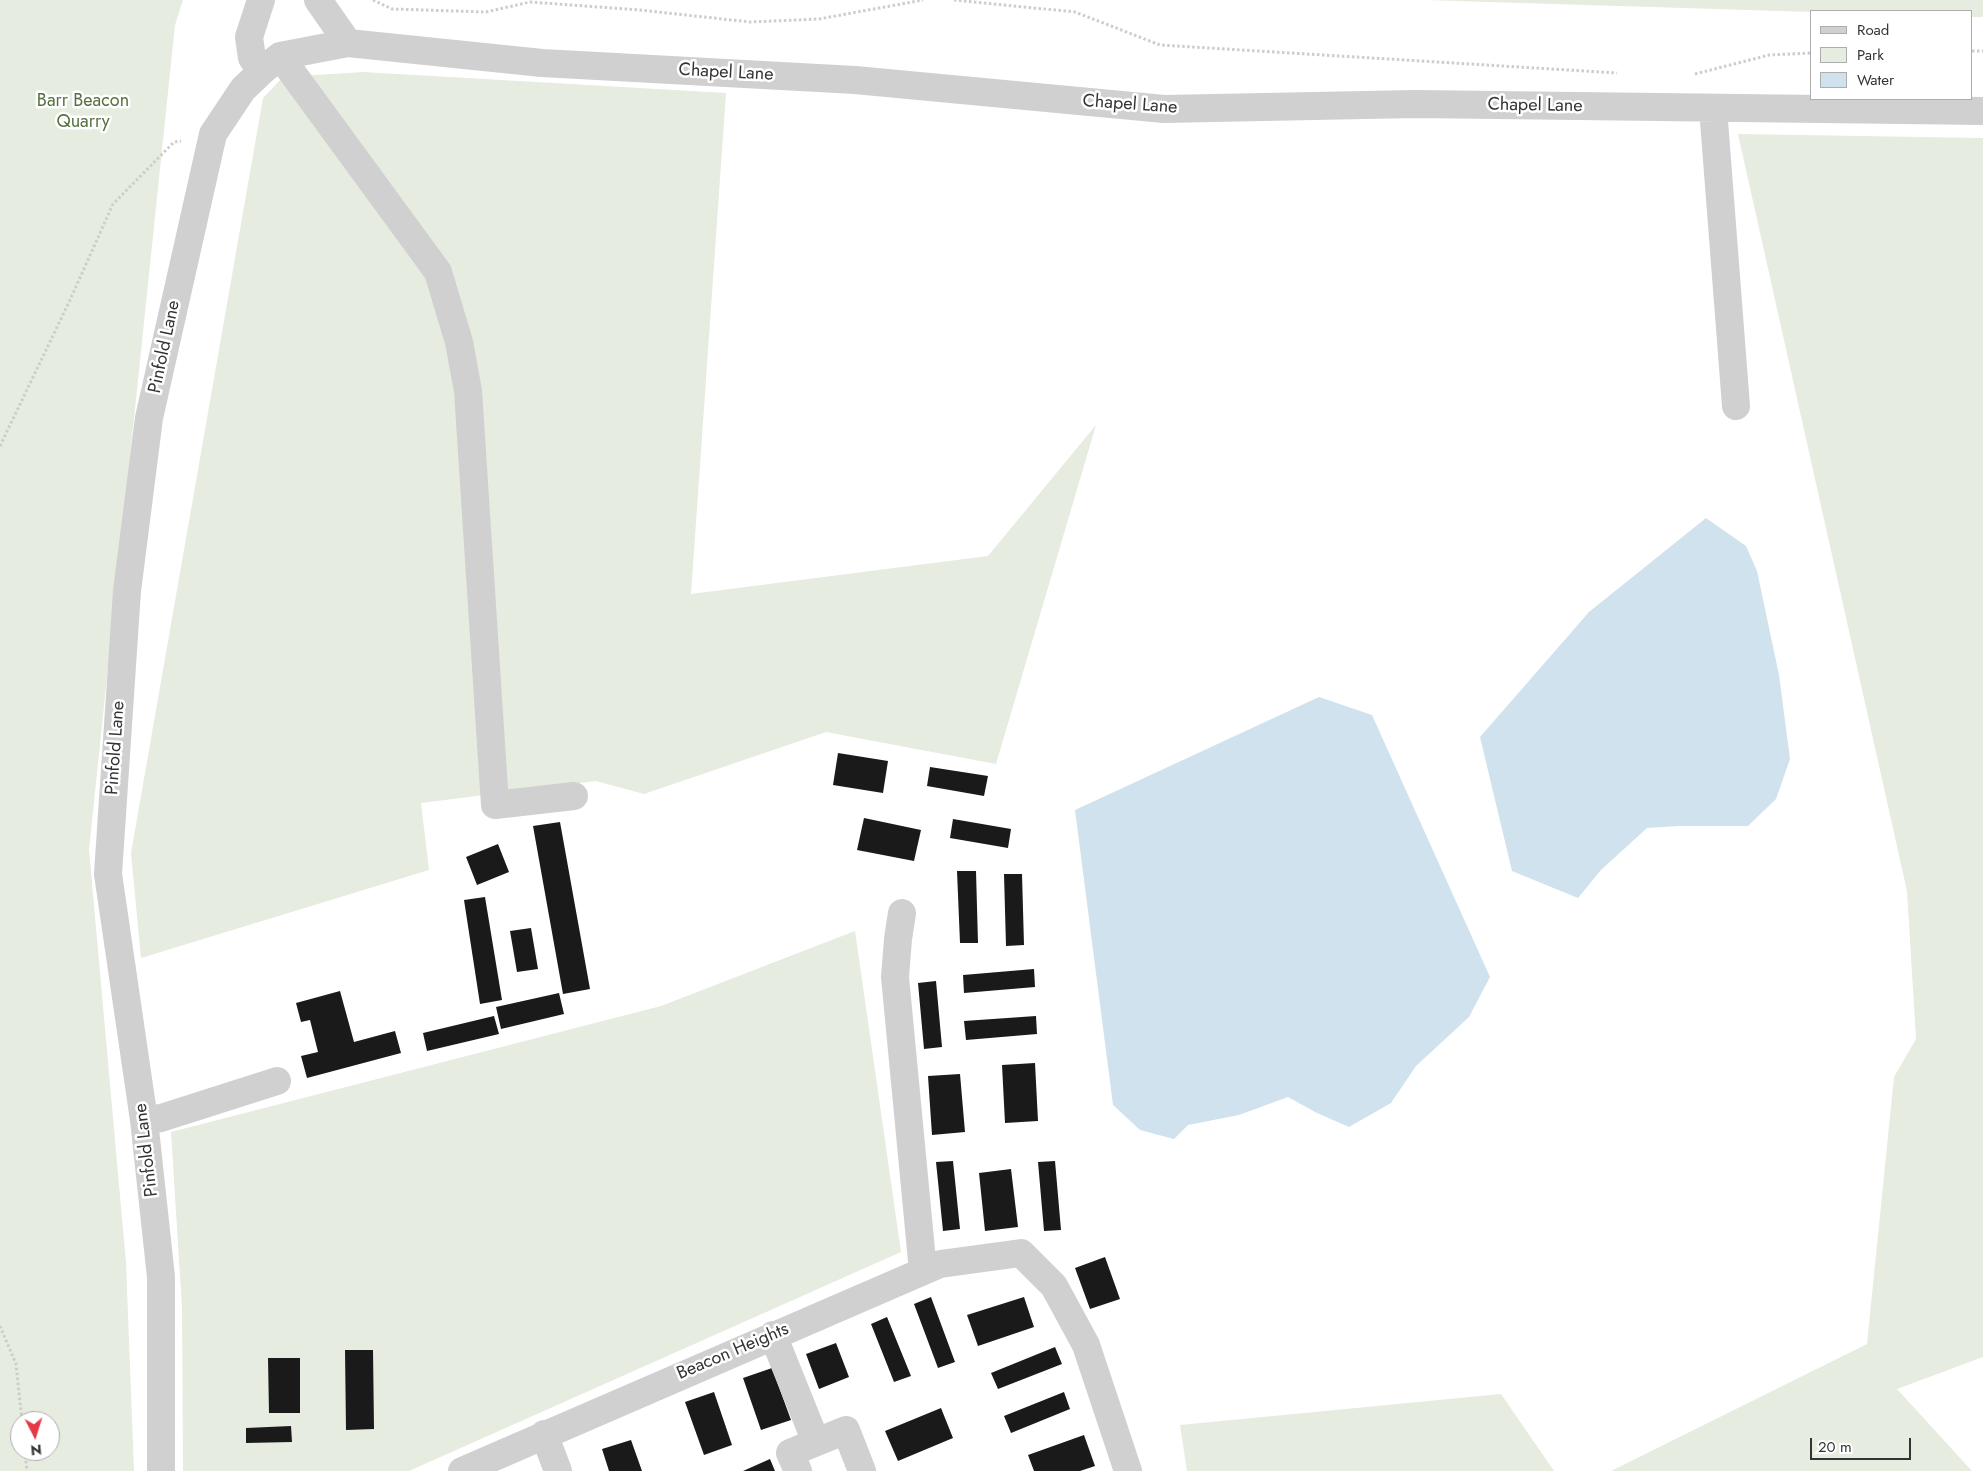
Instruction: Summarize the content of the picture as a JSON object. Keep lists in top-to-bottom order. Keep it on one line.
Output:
{"streets":{"street":["Chapel Lane","Pinfold Lane","Beacon Heights"]},"crossings":[["Chapel Lane","Pinfold Lane"]],"parks":["Barr Beacon Quarry"],"legend":["Road","Park","Water"],"scale_bar":"20 m","north":"bottom"}
